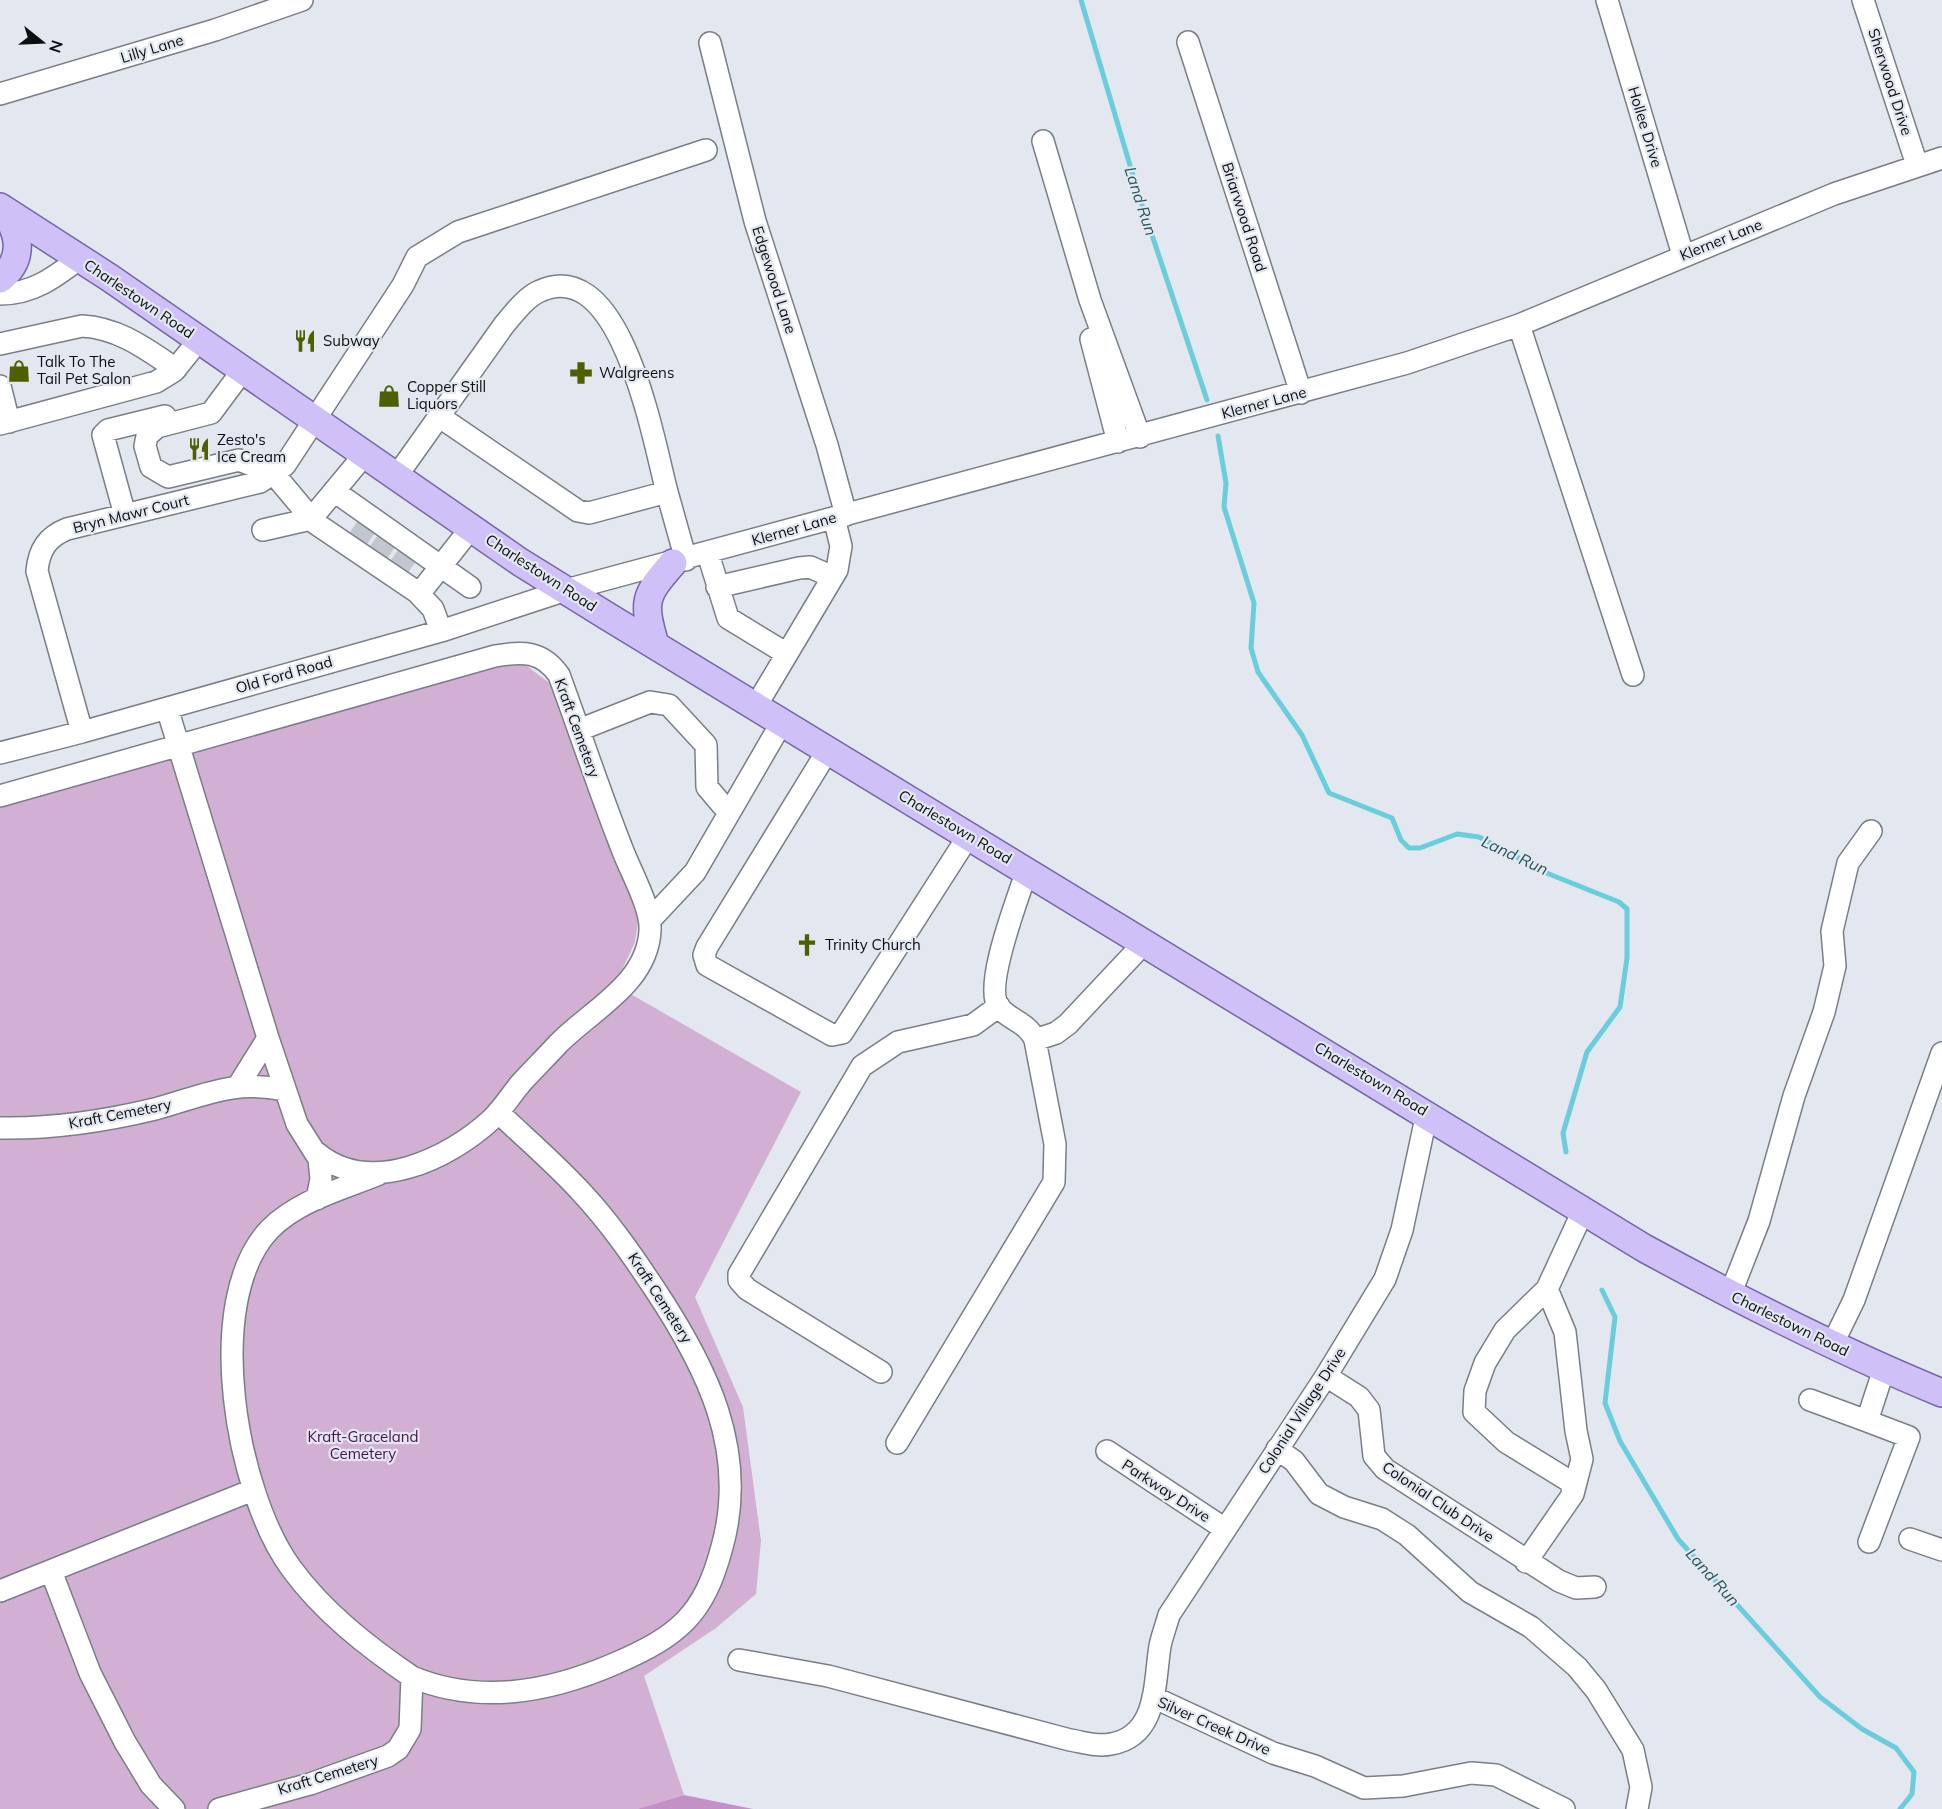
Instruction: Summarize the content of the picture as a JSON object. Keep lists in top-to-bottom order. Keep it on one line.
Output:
{"streets":{"main road":["Charlestown Road"],"street":["Lilly Lane","Sherwood Drive","Hollee Drive","Briarwood Road","Klerner Lane","Edgewood Lane","Bryn Mawr Court","Old Ford Road","Kraft Cemetery","Colonial Village Drive","Parkway Drive","Colonial Club Drive","Silver Creek Drive"]},"crossings":[["Sherwood Drive","Klerner Lane"],["Hollee Drive","Klerner Lane"],["Briarwood Road","Klerner Lane"],["Klerner Lane","Edgewood Lane"],["Klerner Lane","Charlestown Road"],["Klerner Lane","Old Ford Road"],["Edgewood Lane","Charlestown Road"],["Charlestown Road","Bryn Mawr Court"],["Charlestown Road","Old Ford Road"],["Charlestown Road","Colonial Village Drive"],["Bryn Mawr Court","Old Ford Road"],["Old Ford Road","Kraft Cemetery"],["Colonial Village Drive","Parkway Drive"],["Colonial Village Drive","Colonial Club Drive"],["Colonial Village Drive","Silver Creek Drive"]],"water":["Land Run"],"parks":["Kraft-Graceland Cemetery"],"places":{"restaurant":["Subway","Zesto's Ice Cream"],"shop":["Talk To The Tail Pet Salon","Copper Still Liquors"],"pharmacy":["Walgreens"],"church":["Trinity Church"]},"north":"right"}
